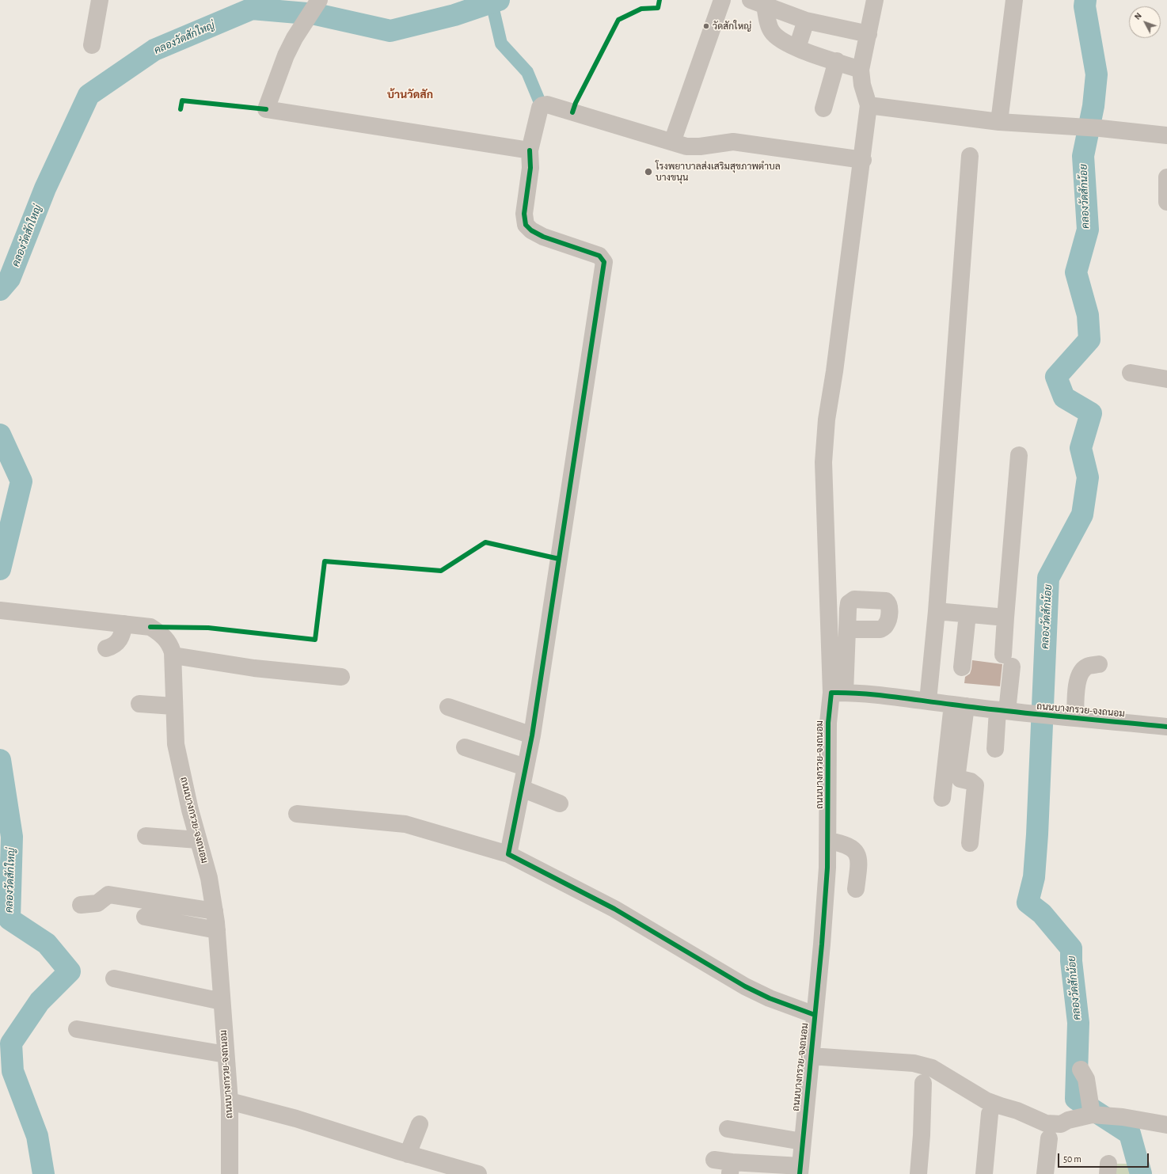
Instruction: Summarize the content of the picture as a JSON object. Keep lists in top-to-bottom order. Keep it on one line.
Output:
{"streets":{"street":["ถนนบางกรวย-จงถนอม"]},"districts":["บ้านวัดสัก"],"water":["คลองวัดสักใหญ่","คลองวัดสักน้อย"],"places":["วัดสักใหญ่","โรงพยาบาลส่งเสริมสุขภาพตำบล บางขนุน"],"scale_bar":"50 m","north":"top left"}
